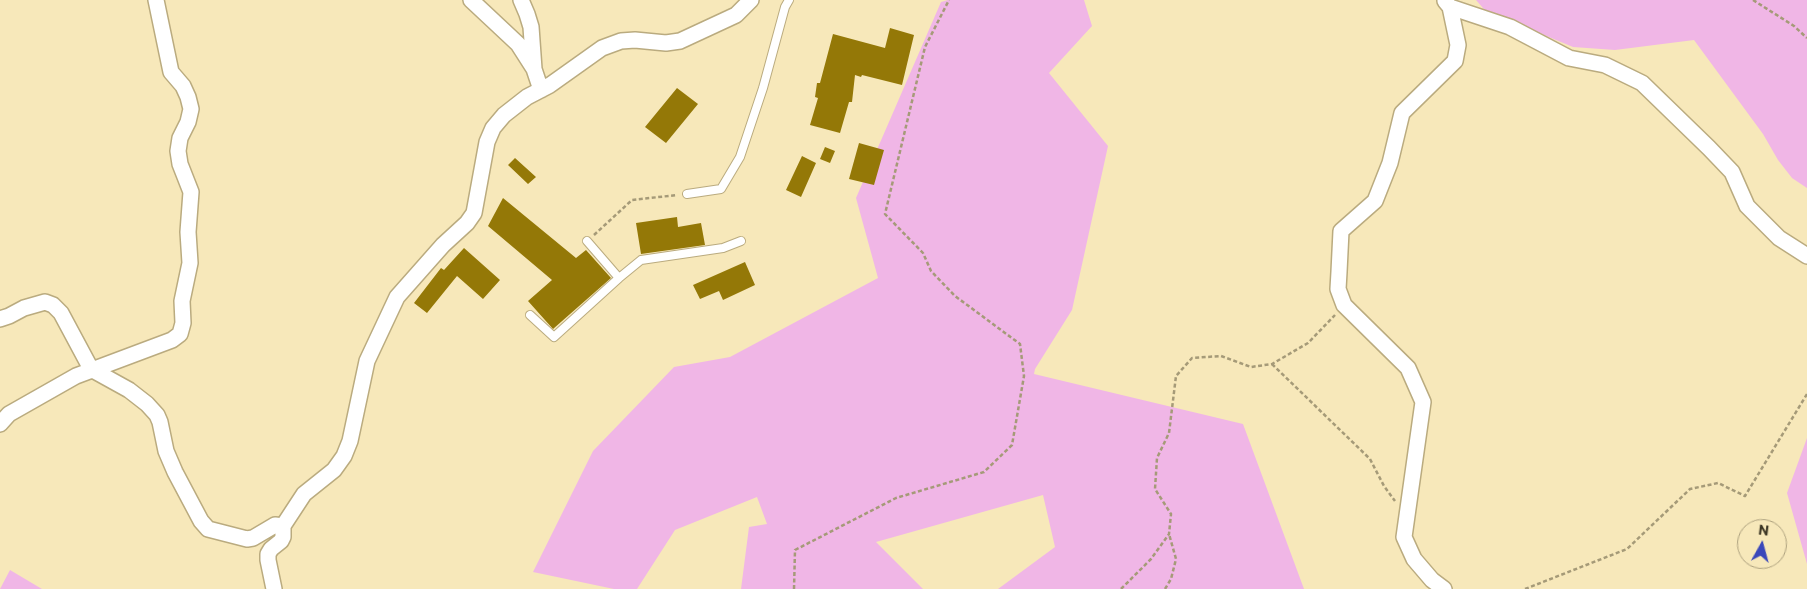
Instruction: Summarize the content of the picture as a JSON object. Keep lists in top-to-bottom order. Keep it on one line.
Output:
{"north":"top"}
